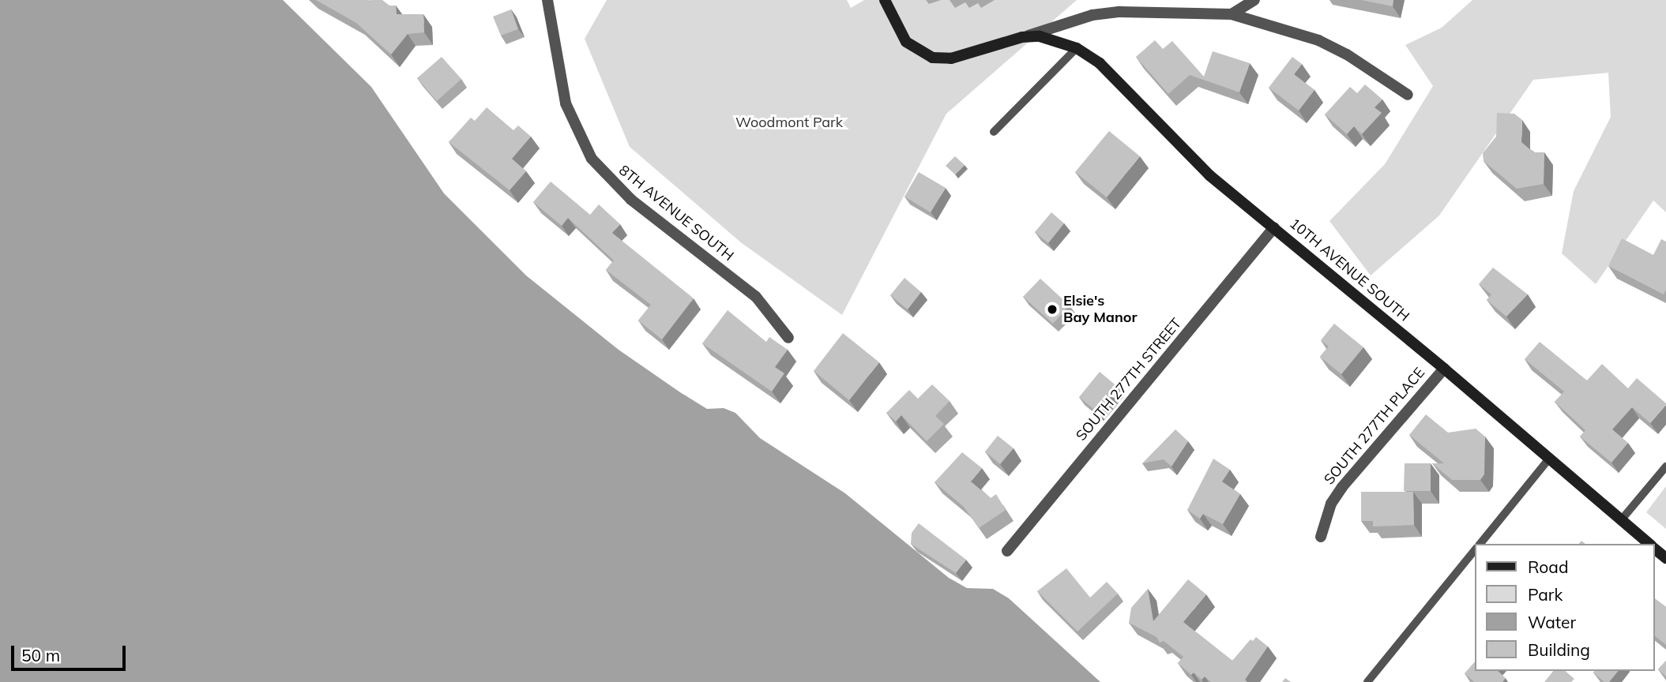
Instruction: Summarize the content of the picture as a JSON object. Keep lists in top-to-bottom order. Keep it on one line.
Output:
{"streets":{"main road":["10TH AVENUE SOUTH"],"street":["8TH AVENUE SOUTH","SOUTH 277TH STREET","SOUTH 277TH PLACE"]},"crossings":[["10TH AVENUE SOUTH","SOUTH 277TH STREET"],["10TH AVENUE SOUTH","SOUTH 277TH PLACE"]],"parks":["Woodmont Park"],"places":["Elsie's Bay Manor"],"legend":["Road","Park","Water","Building"],"scale_bar":"50 m"}
